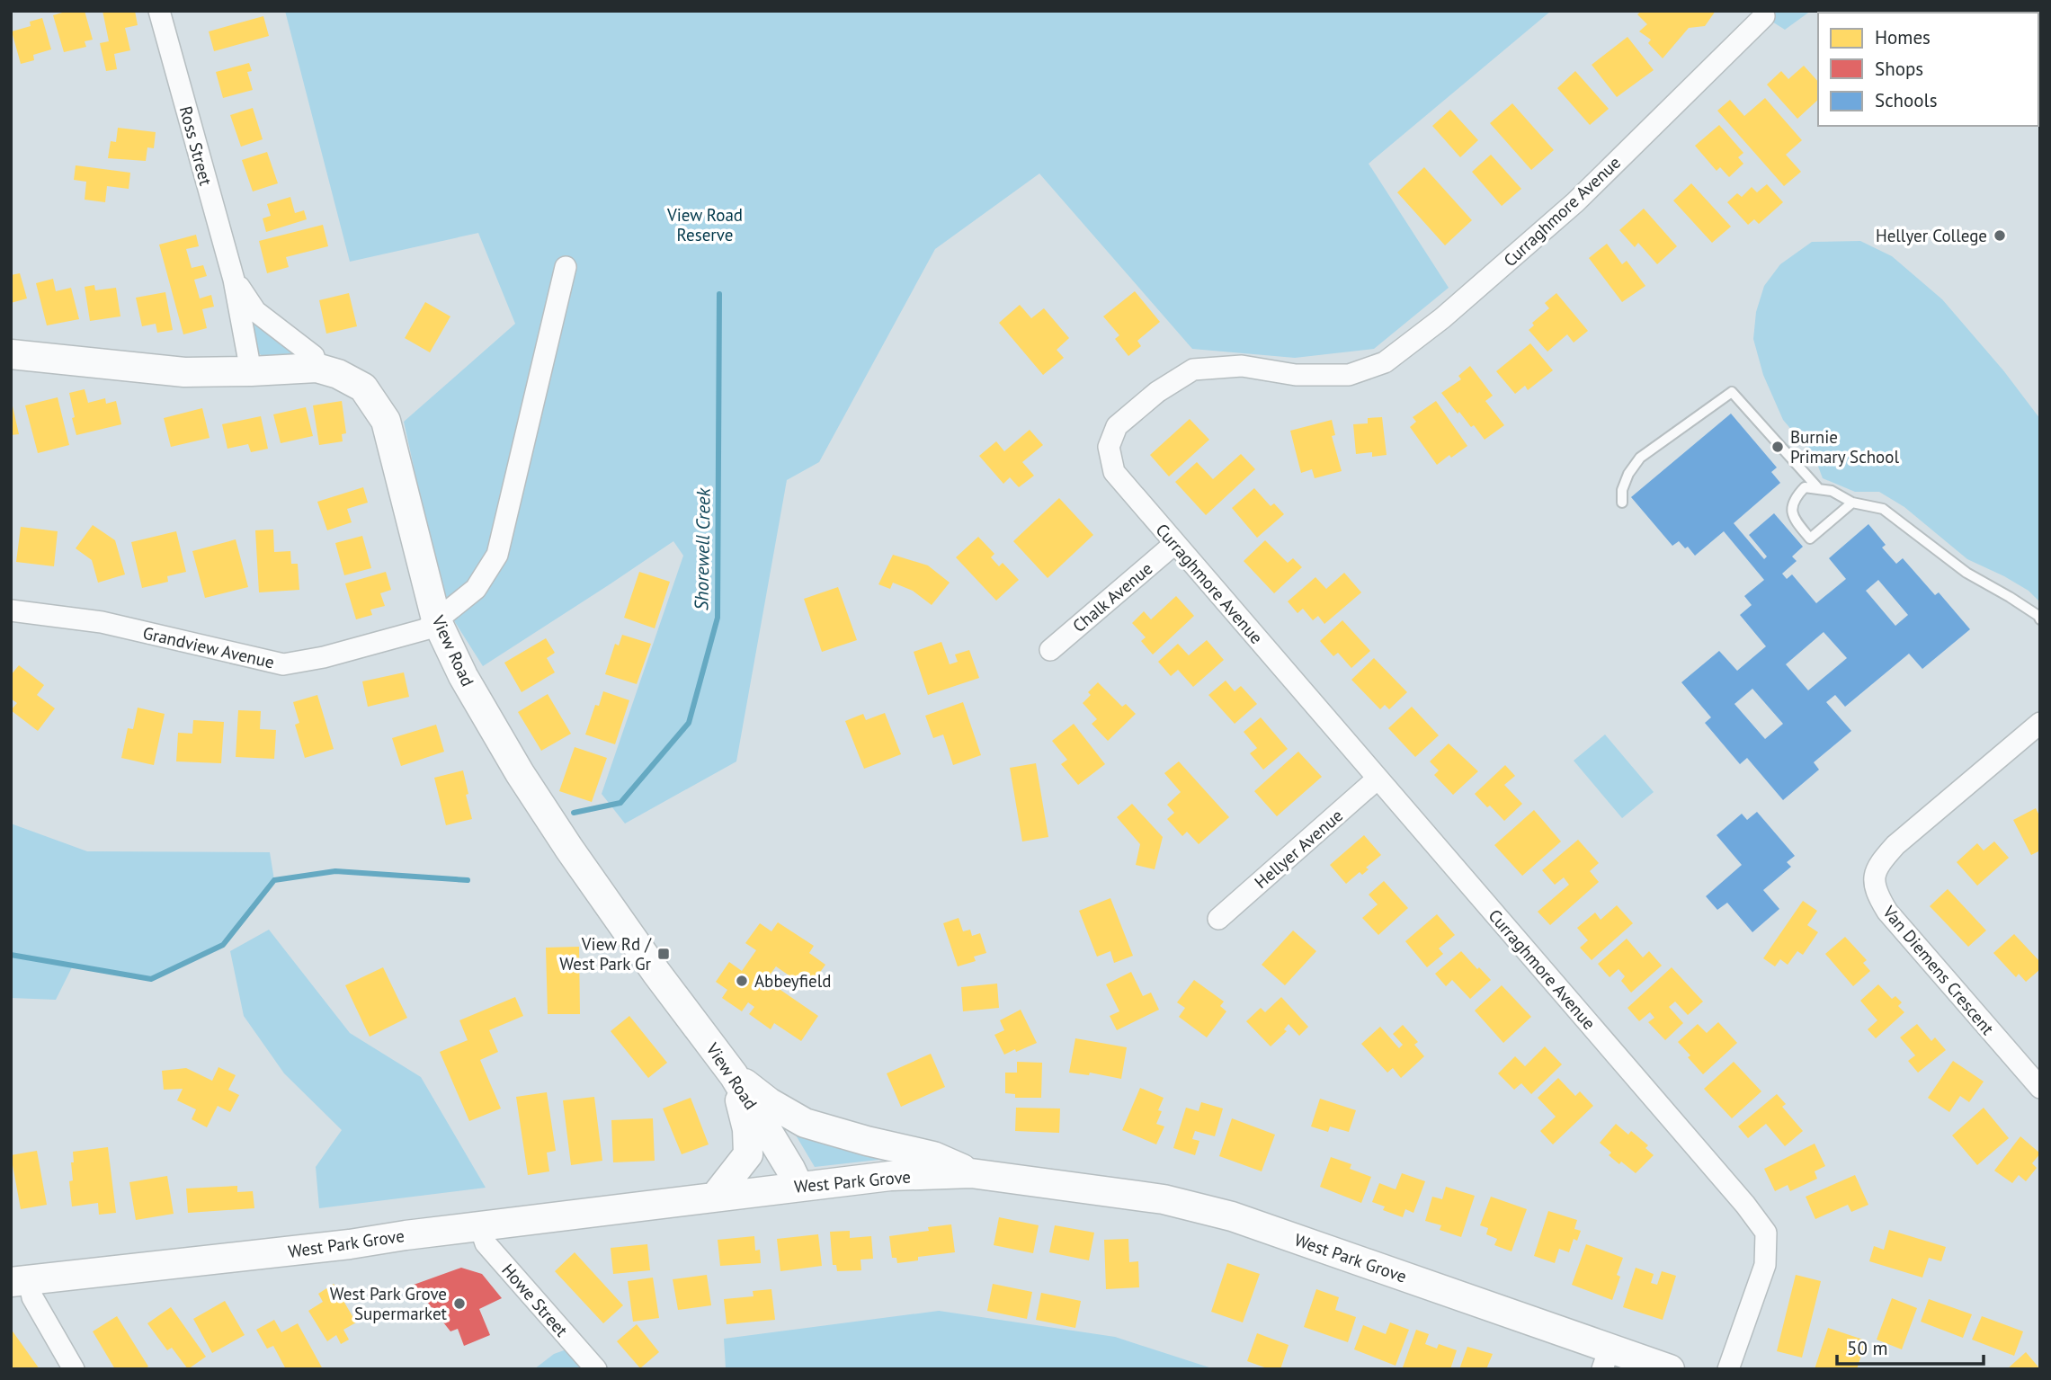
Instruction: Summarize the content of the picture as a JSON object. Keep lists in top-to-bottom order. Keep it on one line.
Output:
{"streets":{"street":["Ross Street","Curraghmore Avenue","Chalk Avenue","Grandview Avenue","View Road","Hellyer Avenue","Van Diemens Crescent","West Park Grove","Howe Street"]},"crossings":[["Ross Street","View Road"],["Curraghmore Avenue","Chalk Avenue"],["Curraghmore Avenue","Hellyer Avenue"],["Grandview Avenue","View Road"],["View Road","West Park Grove"],["West Park Grove","Howe Street"]],"water":["Shorewell Creek"],"parks":["View Road Reserve"],"places":{"other":["Hellyer College","Burnie Primary School","Abbeyfield","West Park Grove Supermarket"],"transit":["View Rd / West Park Gr"]},"legend":["Homes","Shops","Schools"],"scale_bar":"50 m"}
